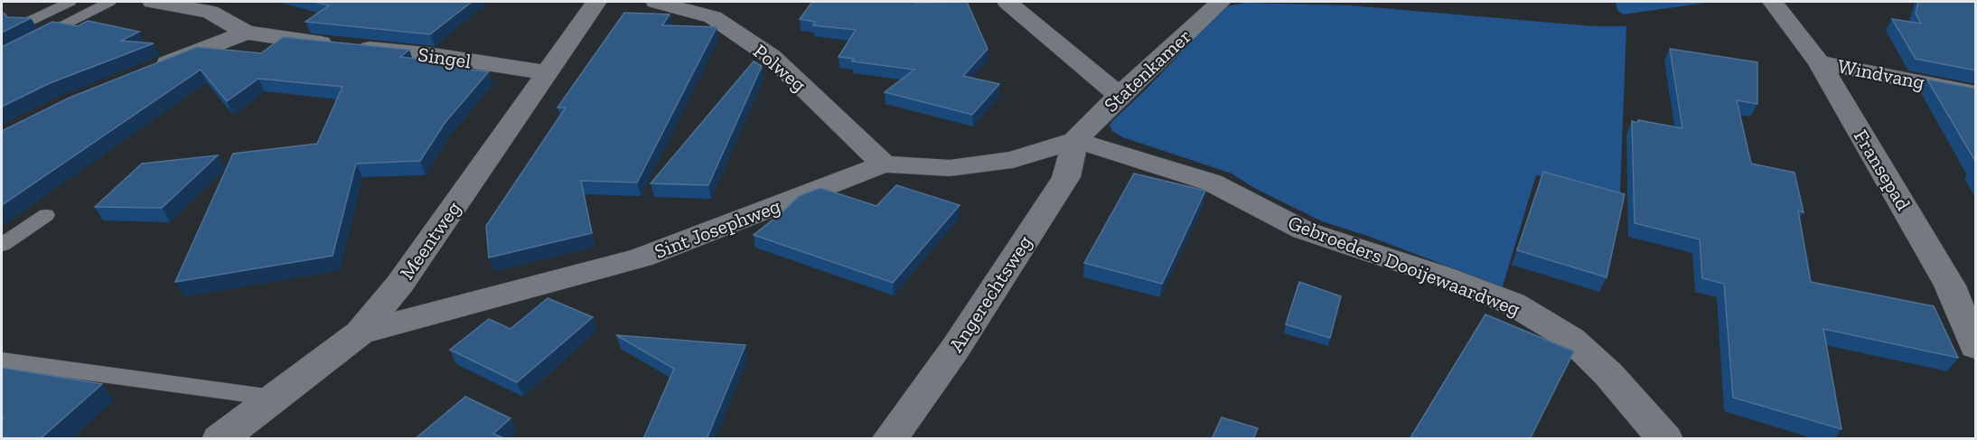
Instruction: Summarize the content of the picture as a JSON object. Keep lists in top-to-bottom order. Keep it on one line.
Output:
{"streets":{"street":["Singel","Polweg","Statenkamer","Windvang","Fransepad","Sint Josephweg","Meentweg","Gebroeders Dooijewaardweg","Angerechtsweg"]},"crossings":[["Singel","Meentweg"],["Polweg","Sint Josephweg"],["Statenkamer","Sint Josephweg"],["Statenkamer","Gebroeders Dooijewaardweg"],["Statenkamer","Angerechtsweg"],["Windvang","Fransepad"],["Sint Josephweg","Meentweg"],["Sint Josephweg","Gebroeders Dooijewaardweg"],["Sint Josephweg","Angerechtsweg"],["Gebroeders Dooijewaardweg","Angerechtsweg"]]}
